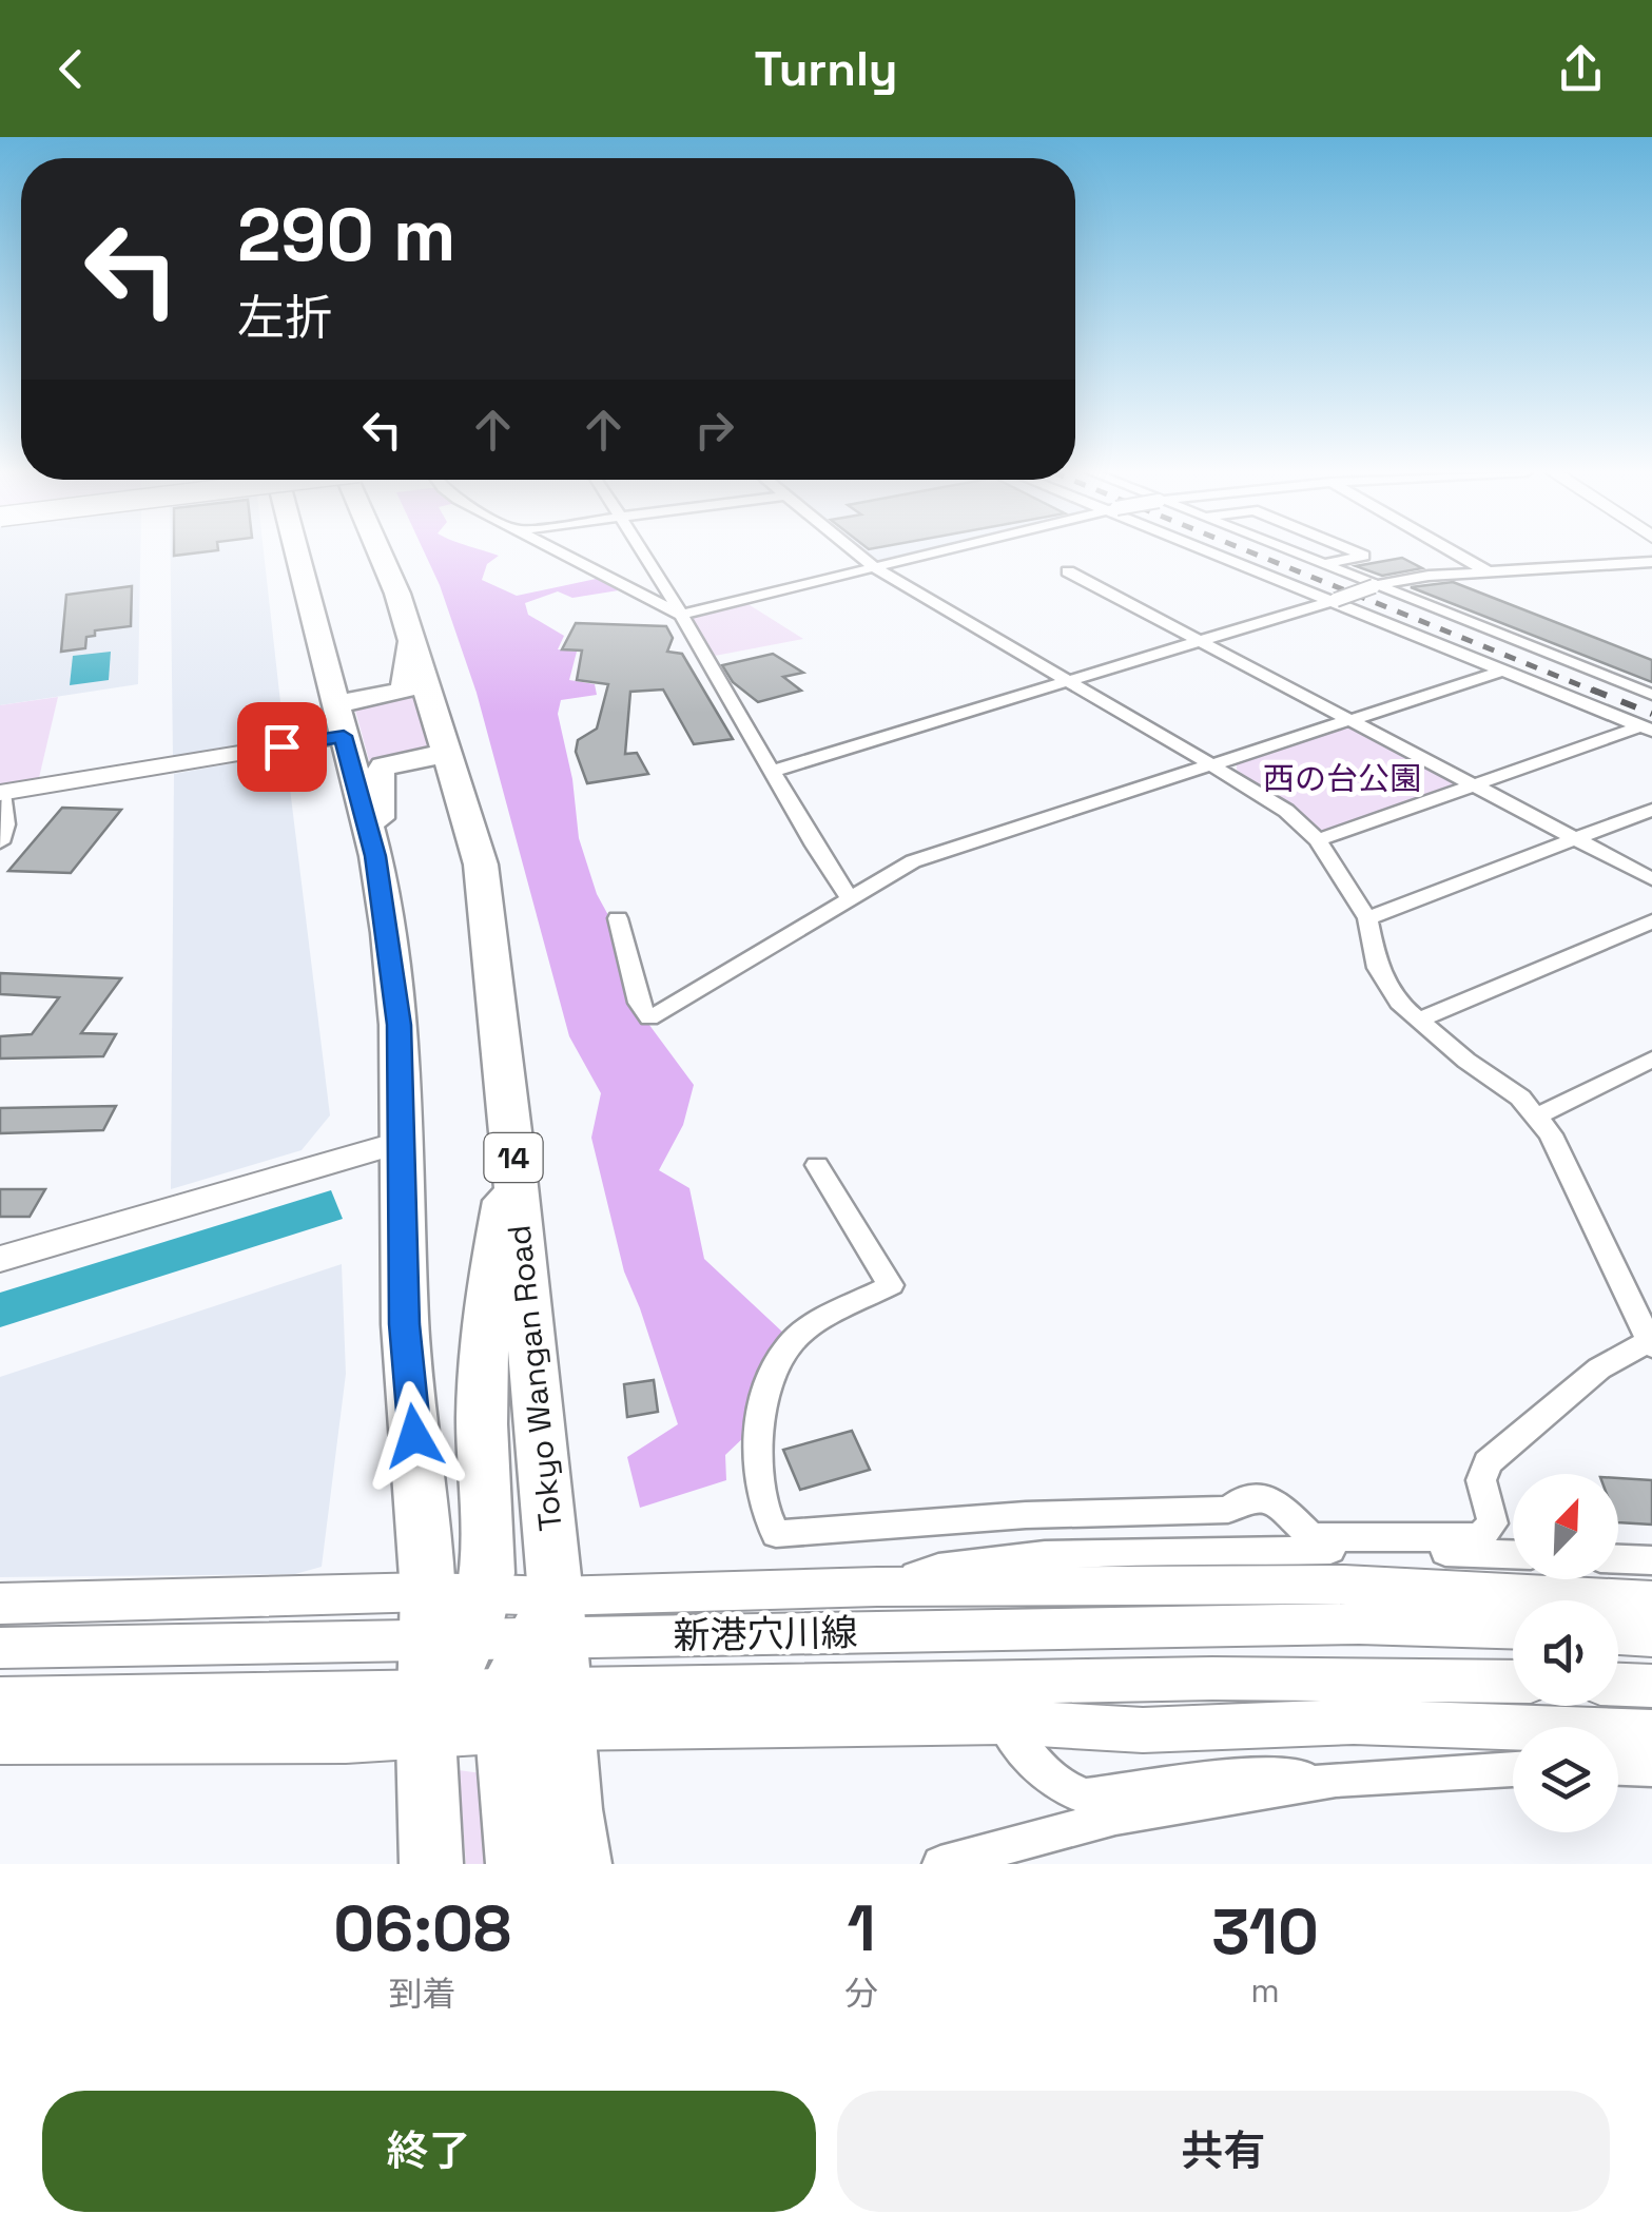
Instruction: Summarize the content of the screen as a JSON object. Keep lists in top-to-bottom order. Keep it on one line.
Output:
{"streets":{"highway":["14","Tokyo Wangan Road"],"street":["新港穴川線"]},"parks":["西の台公園"],"north":"top right","page":{"header":"Turnly","turn":["290 m","左折"],"eta":["06:08","到着","1","分","310","m"],"buttons":["終了","共有"]}}
